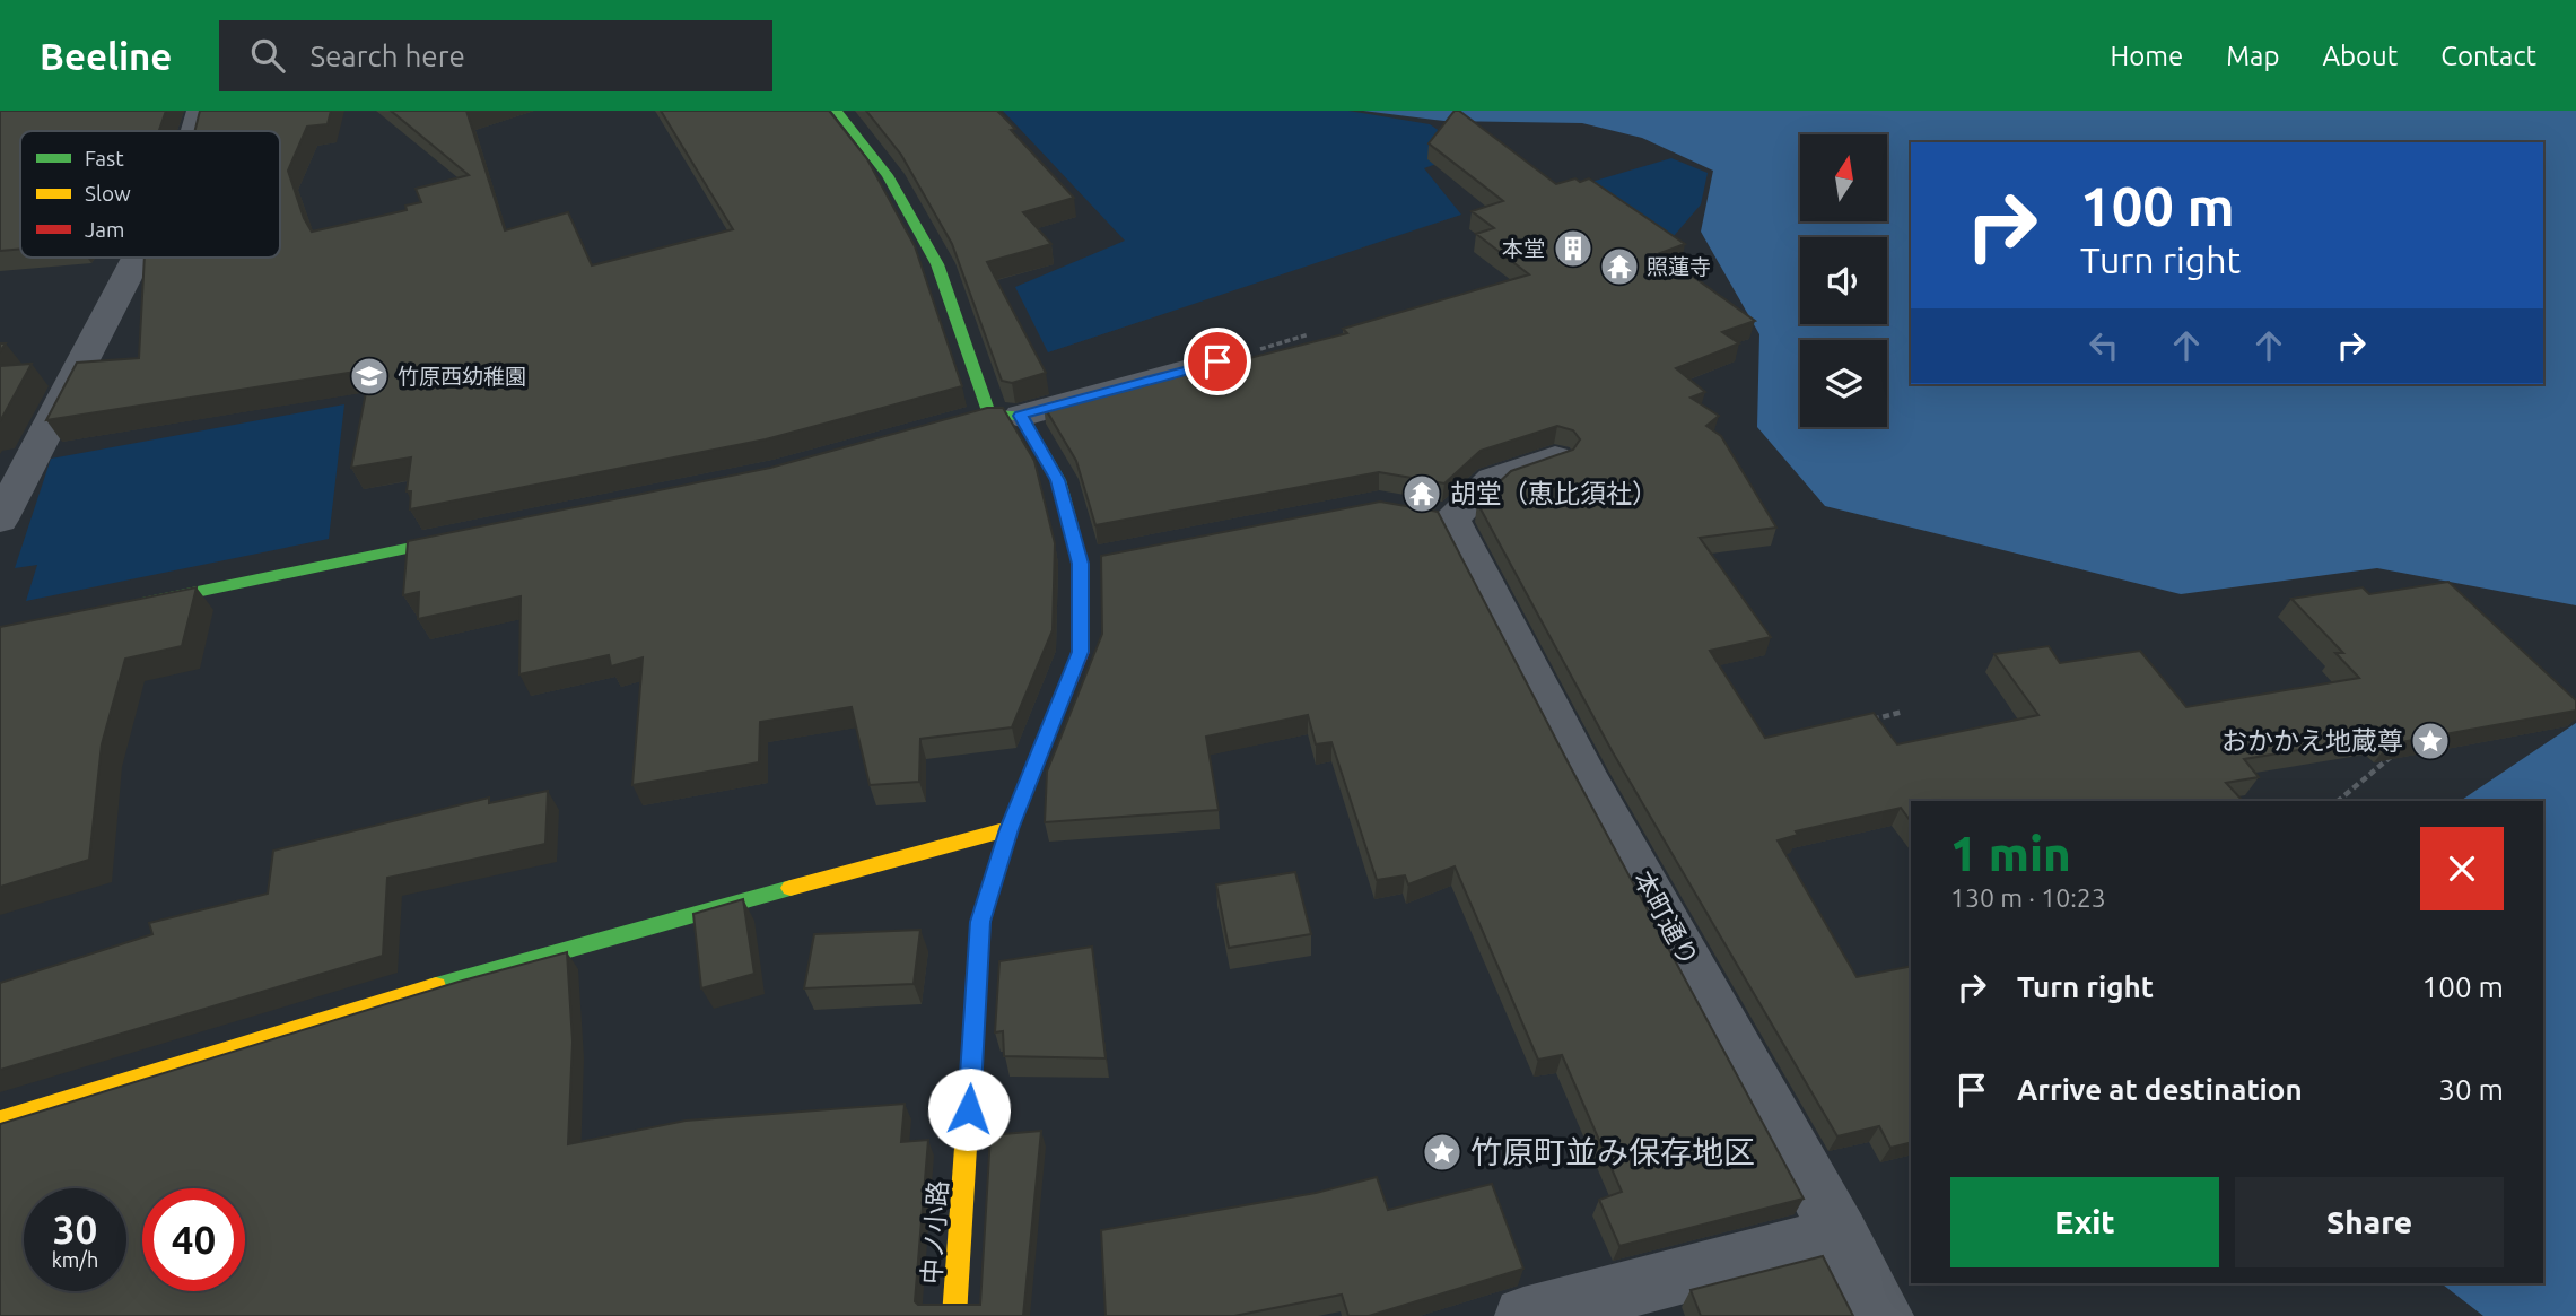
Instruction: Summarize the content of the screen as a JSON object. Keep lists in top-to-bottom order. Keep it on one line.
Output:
{"streets":{"street":["本町通り","中ノ小路"]},"places":{"building":["本堂"],"temple":["照蓮寺","胡堂（恵比須社）"],"school or university":["竹原西幼稚園"],"place":["おかかえ地蔵尊","竹原町並み保存地区"]},"legend":["Fast","Slow","Jam"],"north":"top","page":{"header":"Beeline","search":"Search here","nav":["Home","Map","About","Contact"],"turn":["100 m","Turn right"],"heading":["1 min","130 m · 10:23"],"list":[{"name":"Turn right","value":"100 m"},{"name":"Arrive at destination","value":"30 m"}],"buttons":["Exit","Share"],"speed":"30 km/h","limit":"40"}}
